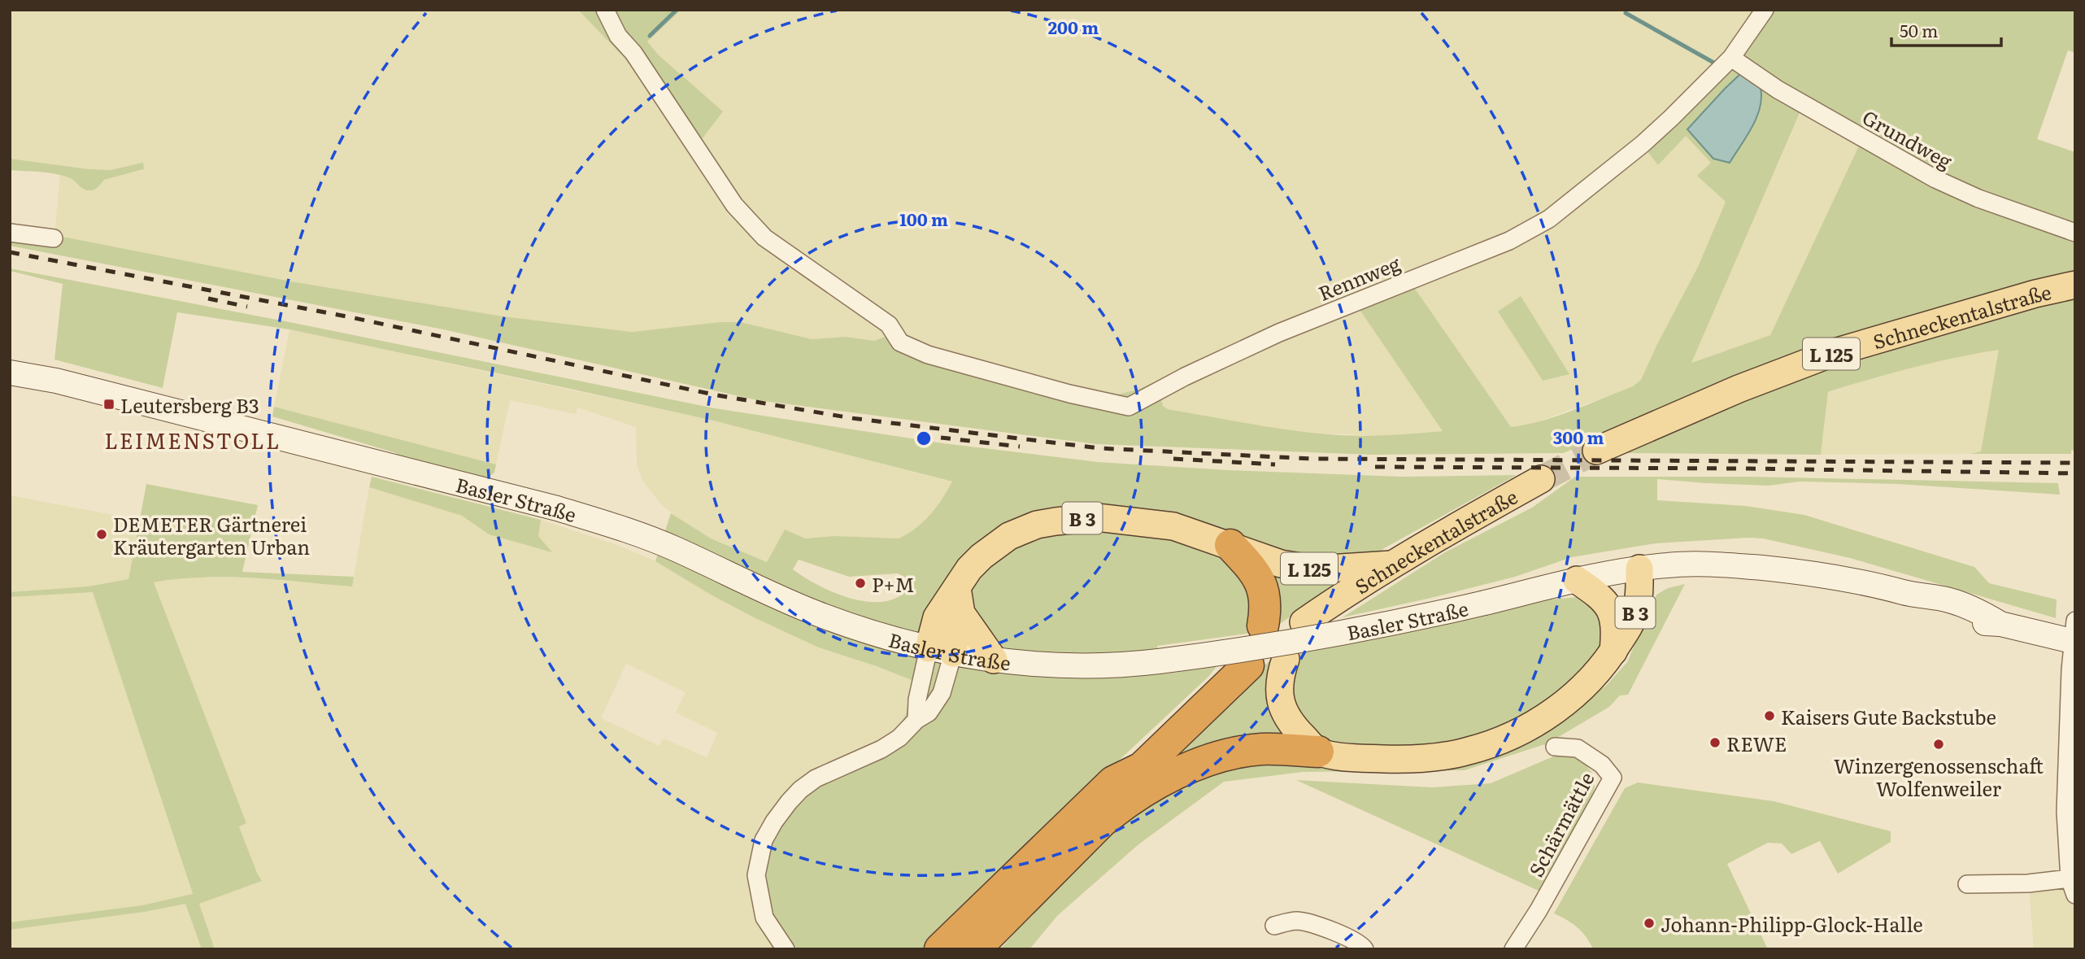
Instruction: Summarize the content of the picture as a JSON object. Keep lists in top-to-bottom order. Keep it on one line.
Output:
{"streets":{"highway":["B 3"],"main road":["Schneckentalstraße","L 125","Basler Straße"],"street":["Grundweg","Rennweg","Schärmättle"]},"crossings":[["Grundweg","Rennweg"],["Schneckentalstraße","L 125"],["L 125","B 3"],["Basler Straße","B 3"]],"districts":["LEIMENSTOLL"],"places":{"transit":["Leutersberg B3"],"other":["DEMETER Gärtnerei Kräutergarten Urban","P+M","Kaisers Gute Backstube","REWE","Winzergenossenschaft Wolfenweiler","Johann-Philipp-Glock-Halle"]},"scale_bar":"50 m","rings":["200 m","100 m","300 m"]}
